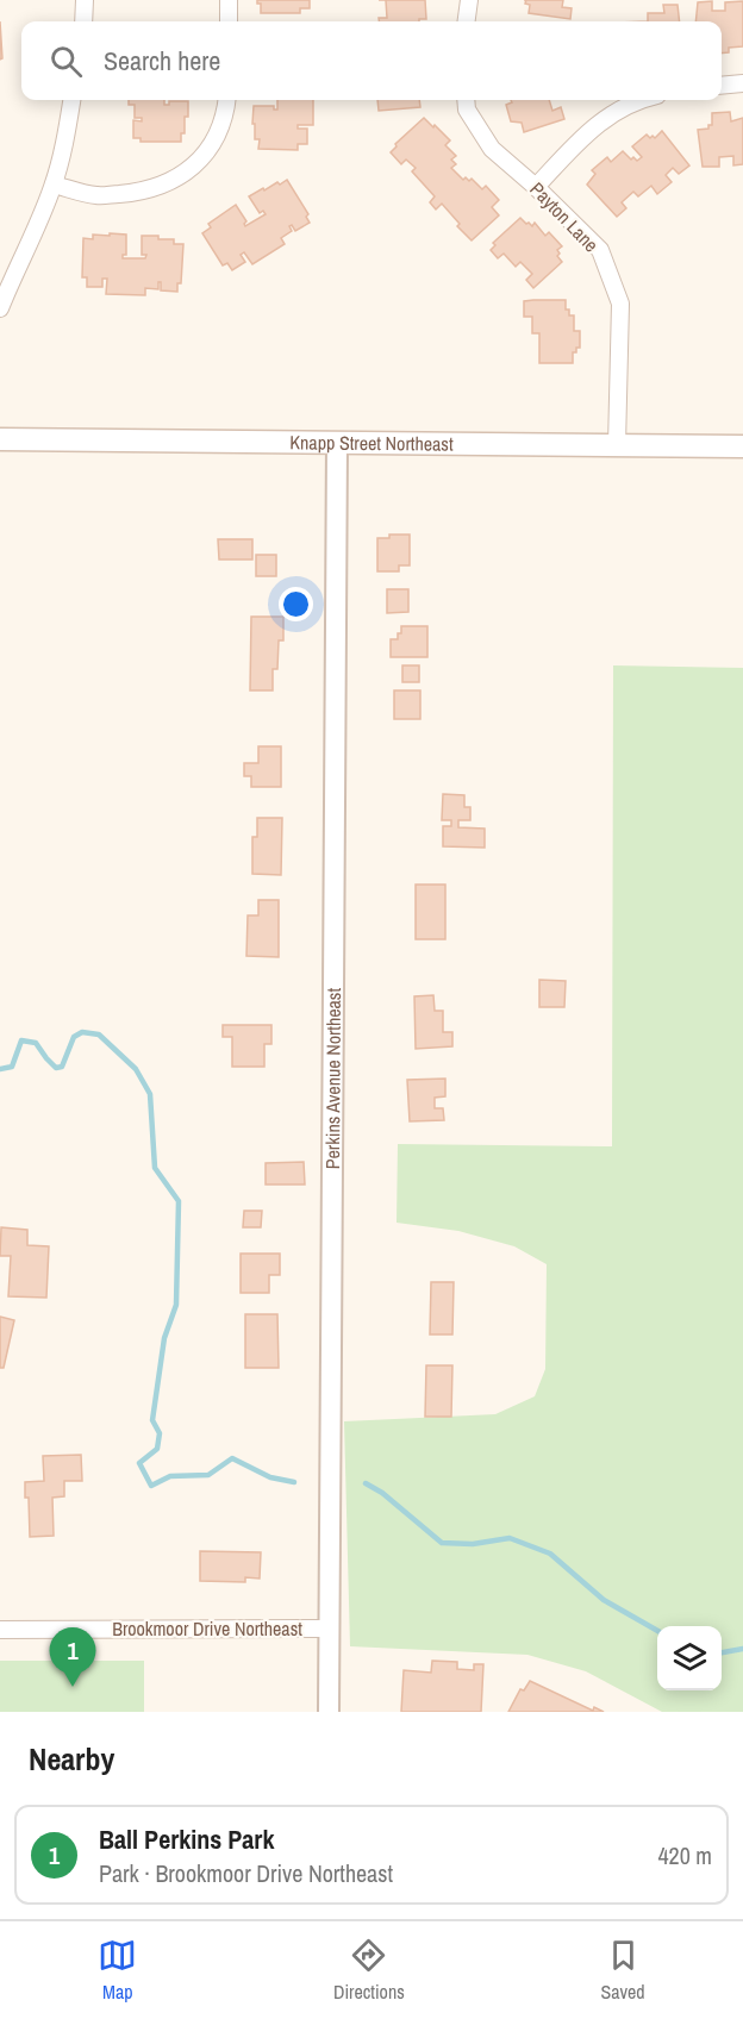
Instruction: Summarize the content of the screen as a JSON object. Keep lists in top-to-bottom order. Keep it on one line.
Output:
{"streets":{"main road":["Knapp Street Northeast"],"street":["Payton Lane","Perkins Avenue Northeast","Brookmoor Drive Northeast"]},"crossings":[["Payton Lane","Knapp Street Northeast"],["Knapp Street Northeast","Perkins Avenue Northeast"],["Perkins Avenue Northeast","Brookmoor Drive Northeast"]],"page":{"search":"Search here","pins":"1","heading":"Nearby","list":[{"mark":"1","name":"Ball Perkins Park","note":"Park · Brookmoor Drive Northeast","value":"420 m"}],"nav":["Map","Directions","Saved"]}}
